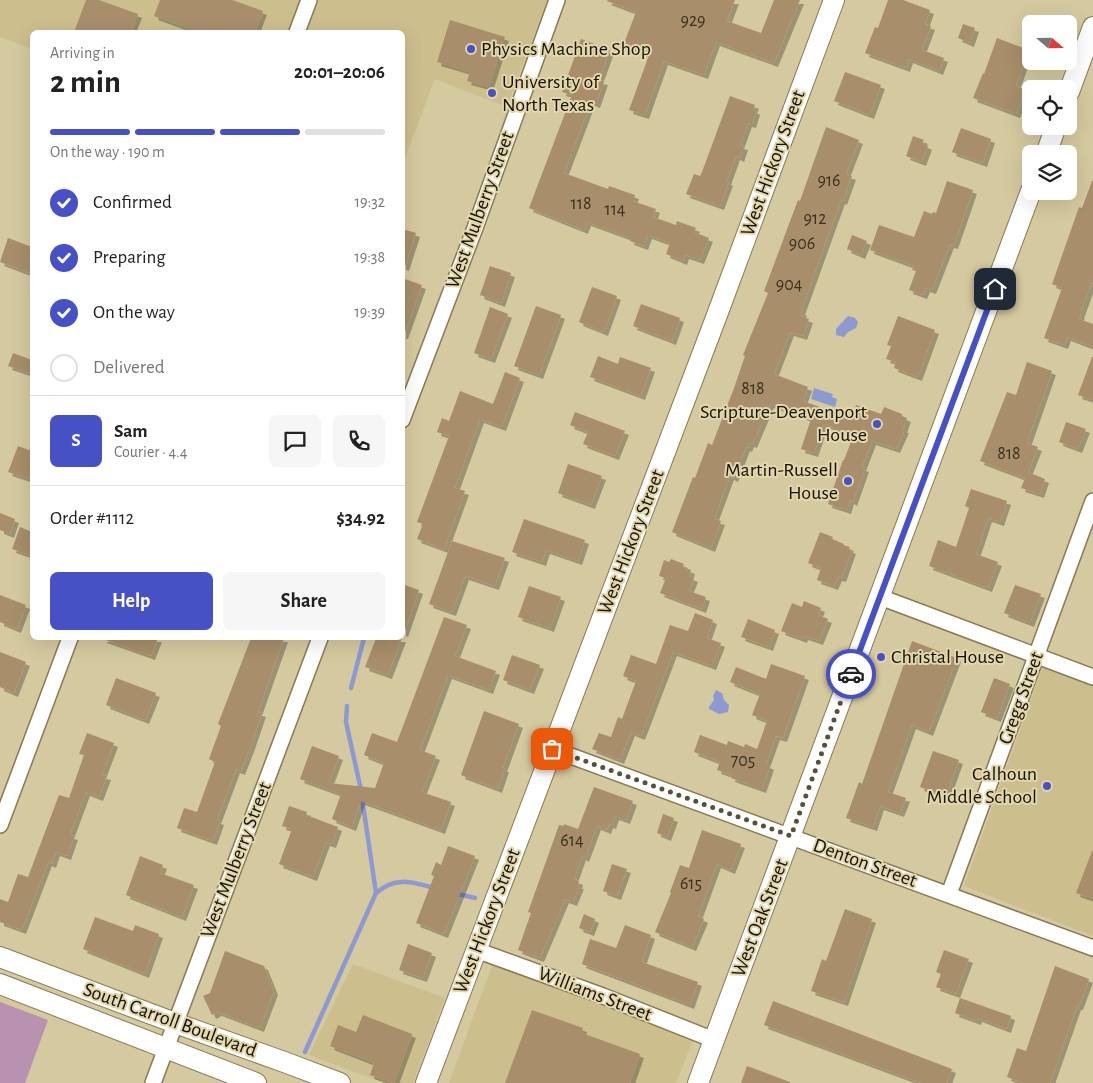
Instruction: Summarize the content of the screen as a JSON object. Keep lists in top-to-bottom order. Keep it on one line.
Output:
{"streets":{"main road":["West Hickory Street","West Oak Street","South Carroll Boulevard"],"street":["West Mulberry Street","Gregg Street","Denton Street","Williams Street"]},"crossings":[["West Hickory Street","Denton Street"],["West Hickory Street","Williams Street"],["West Mulberry Street","South Carroll Boulevard"],["Gregg Street","Denton Street"],["Denton Street","West Oak Street"],["West Oak Street","Williams Street"]],"places":["Physics Machine Shop","University of North Texas","Scripture-Deavenport House","Martin-Russell House","Christal House","Calhoun Middle School"],"house_numbers":["929","916","118","114","912","906","904","818","818","705","614","615"],"north":"right","page":{"heading":["2 min","Arriving in","20:01–20:06"],"panel":["Sam","Courier · 4.4","Order #1112","$34.92"],"bar":"On the way · 190 m","list":[["Confirmed","19:32"],["Preparing","19:38"],["On the way","19:39"],"Delivered"],"round":"S","buttons":["Help","Share"]}}
